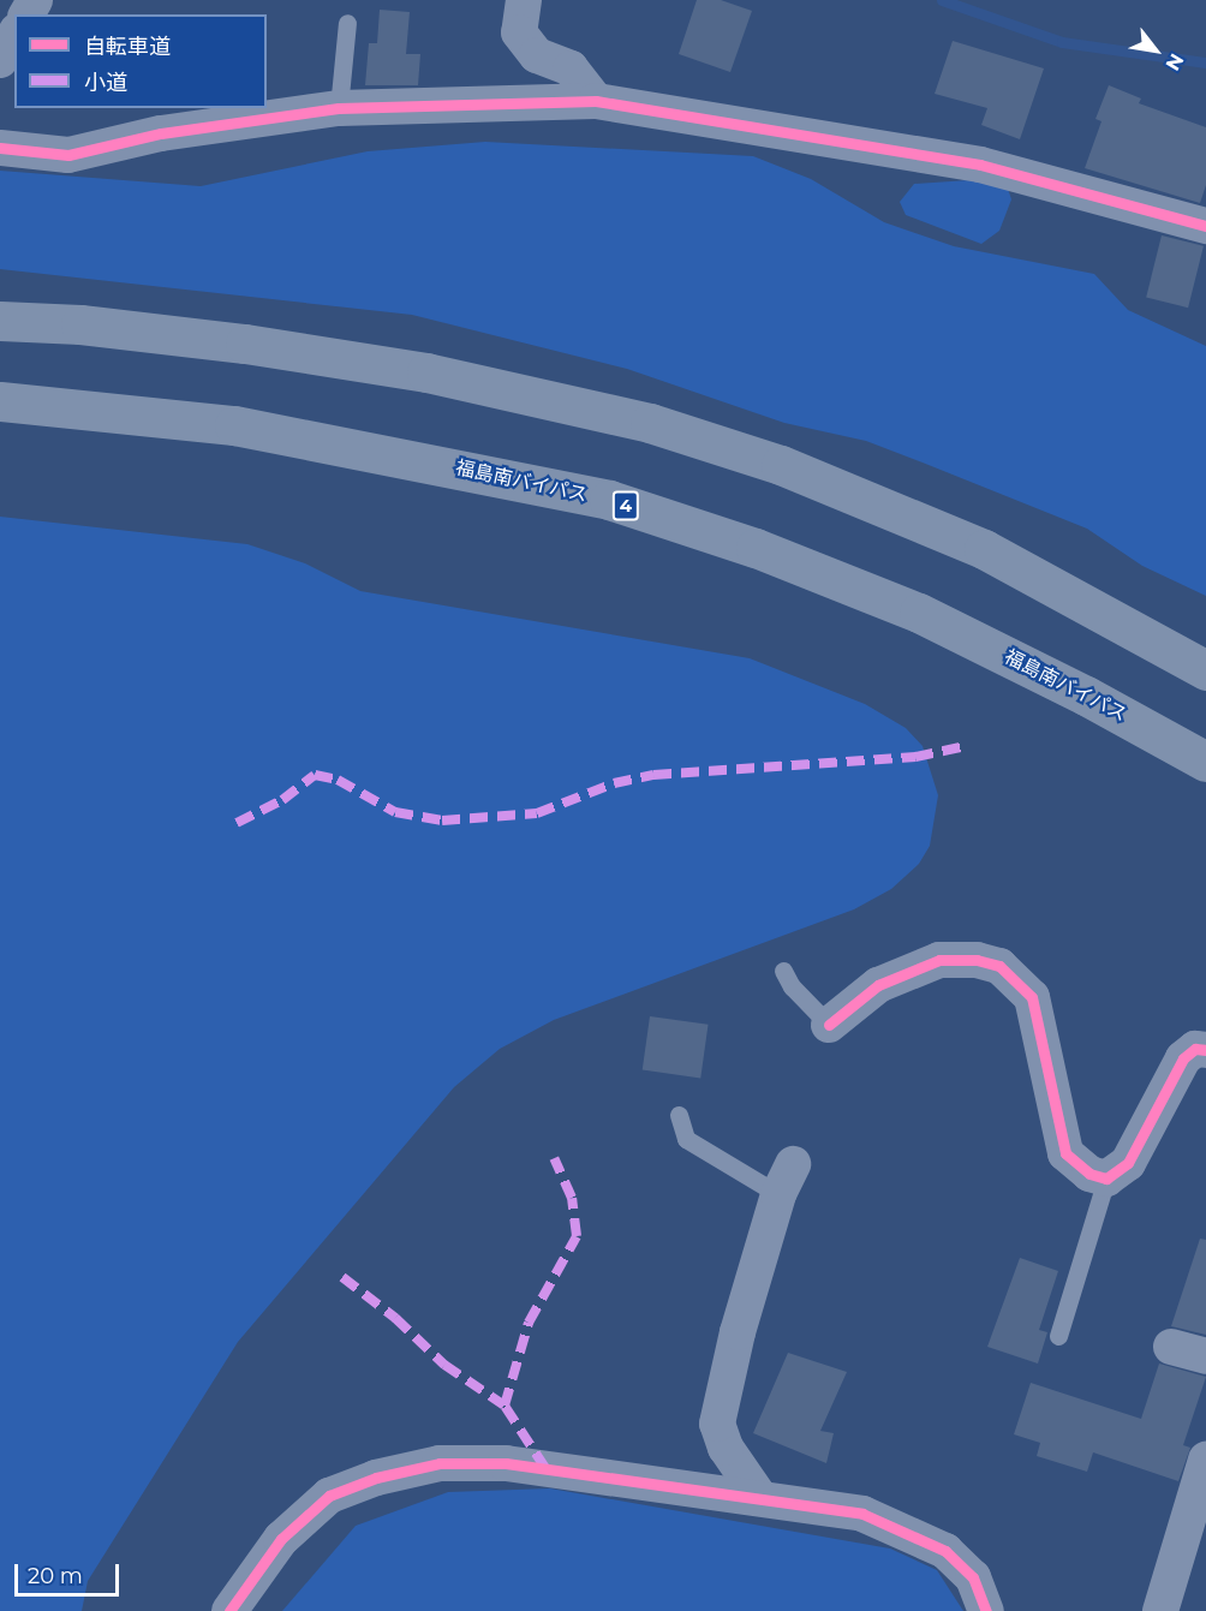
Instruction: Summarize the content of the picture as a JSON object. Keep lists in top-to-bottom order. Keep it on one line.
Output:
{"streets":{"highway":["福島南バイパス","4"]},"legend":["自転車道","小道"],"scale_bar":"20 m","north":"bottom right"}
